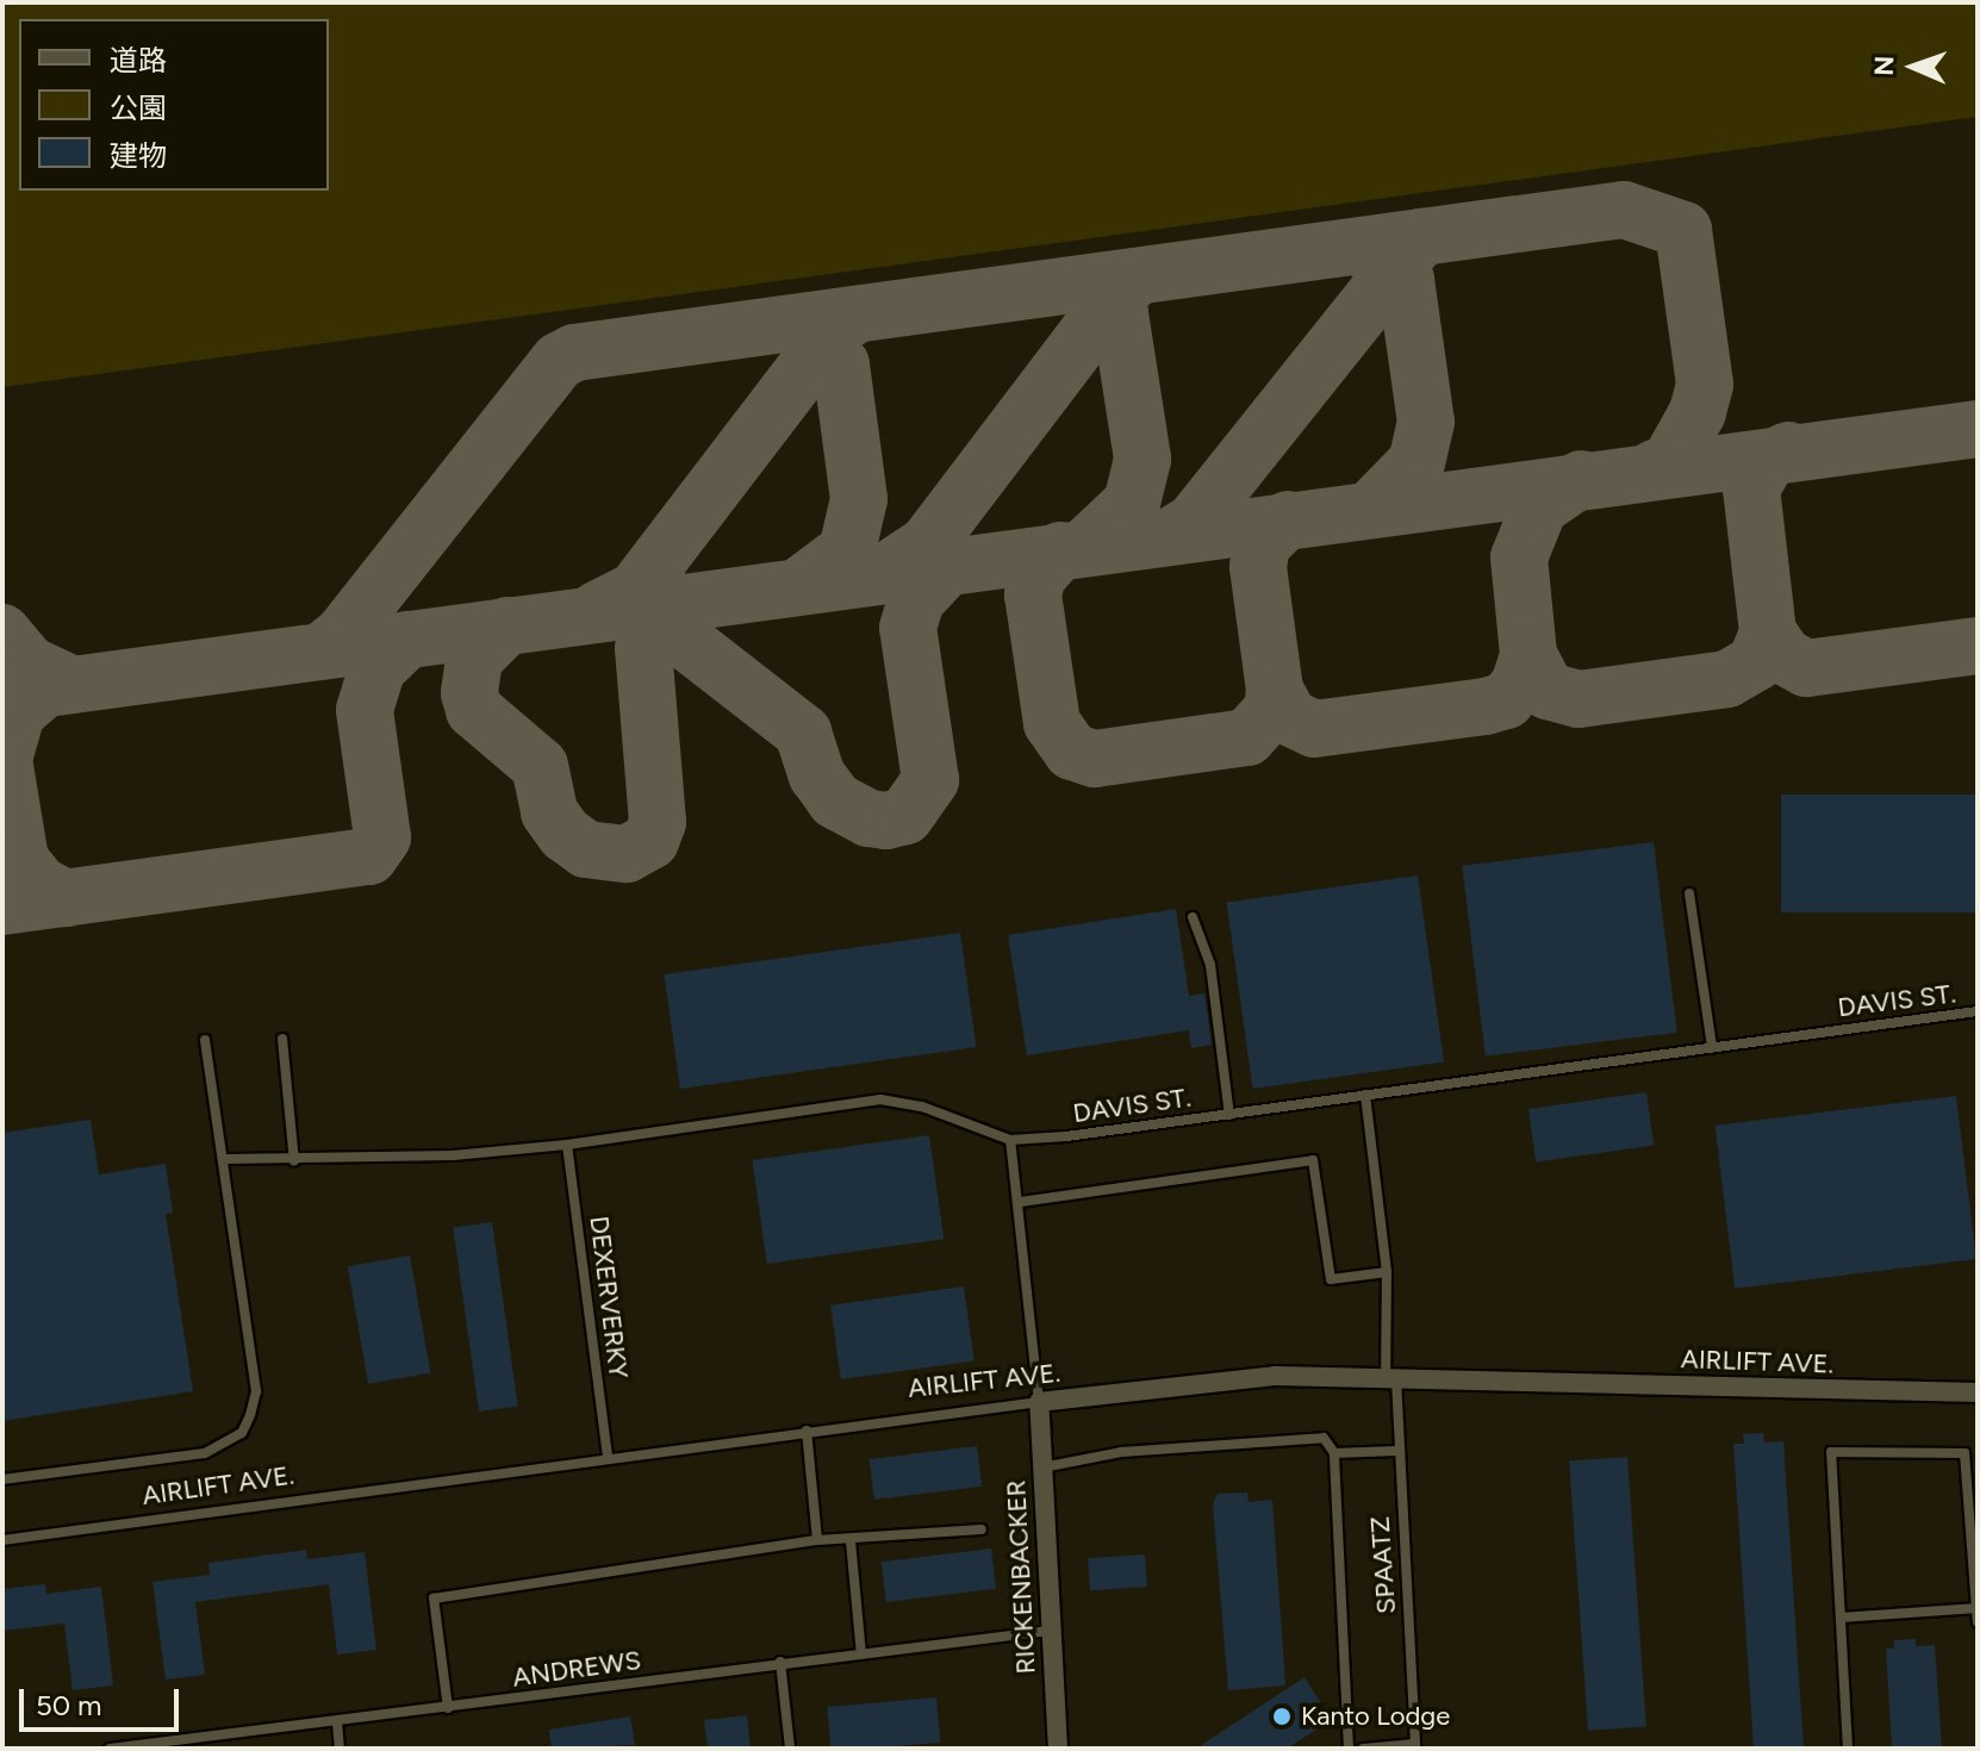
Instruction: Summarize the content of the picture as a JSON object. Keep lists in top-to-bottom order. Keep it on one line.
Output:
{"streets":{"street":["AIRLIFT AVE.","RICKENBACKER"],"lane":["DAVIS ST.","DEXERVERKY","SPAATZ","ANDREWS"]},"crossings":[["DAVIS ST.","DEXERVERKY"],["DAVIS ST.","SPAATZ"],["DEXERVERKY","AIRLIFT AVE."],["AIRLIFT AVE.","SPAATZ"],["AIRLIFT AVE.","RICKENBACKER"],["RICKENBACKER","ANDREWS"]],"places":["Kanto Lodge"],"legend":["道路","公園","建物"],"scale_bar":"50 m","north":"left"}
